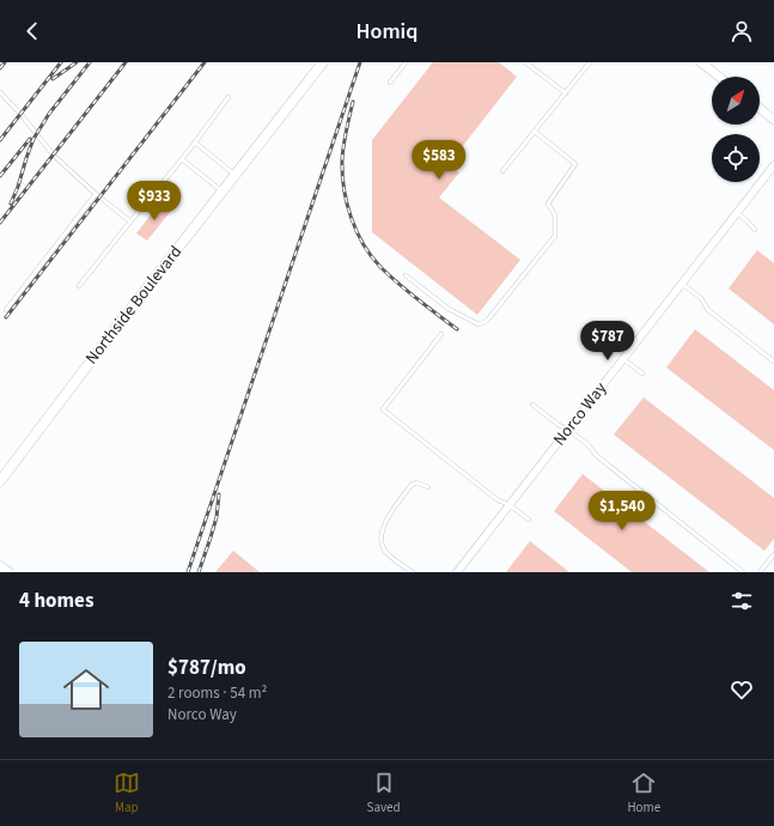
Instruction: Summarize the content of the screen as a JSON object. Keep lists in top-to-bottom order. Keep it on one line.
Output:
{"streets":{"main road":["Northside Boulevard"],"street":["Norco Way"]},"north":"top right","page":{"header":"Homiq","price":["$583","$933","$787","$1,540"],"heading":"4 homes","list":[{"name":"$787/mo","note":"2 rooms · 54 m² · Norco Way"}],"tabs":["Map","Saved","Home"]}}
